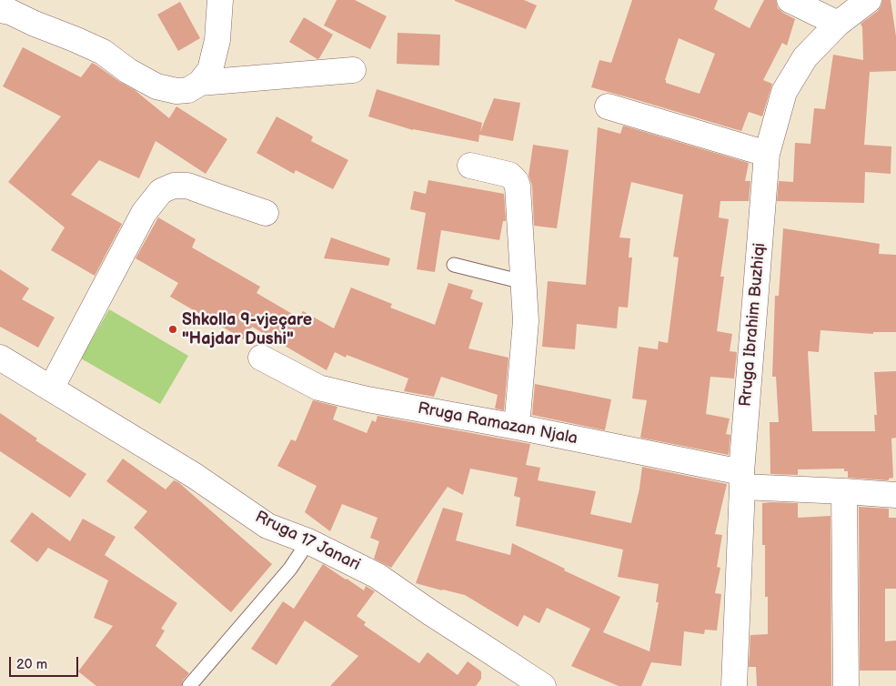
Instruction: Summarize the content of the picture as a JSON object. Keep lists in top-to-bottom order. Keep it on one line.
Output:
{"streets":{"street":["Rruga Ibrahim Buzhiqi","Rruga Ramazan Njala","Rruga 17 Janari"]},"crossings":[["Rruga Ibrahim Buzhiqi","Rruga Ramazan Njala"]],"places":["Shkolla 9-vjeçare \"Hajdar Dushi\""],"scale_bar":"20 m"}
